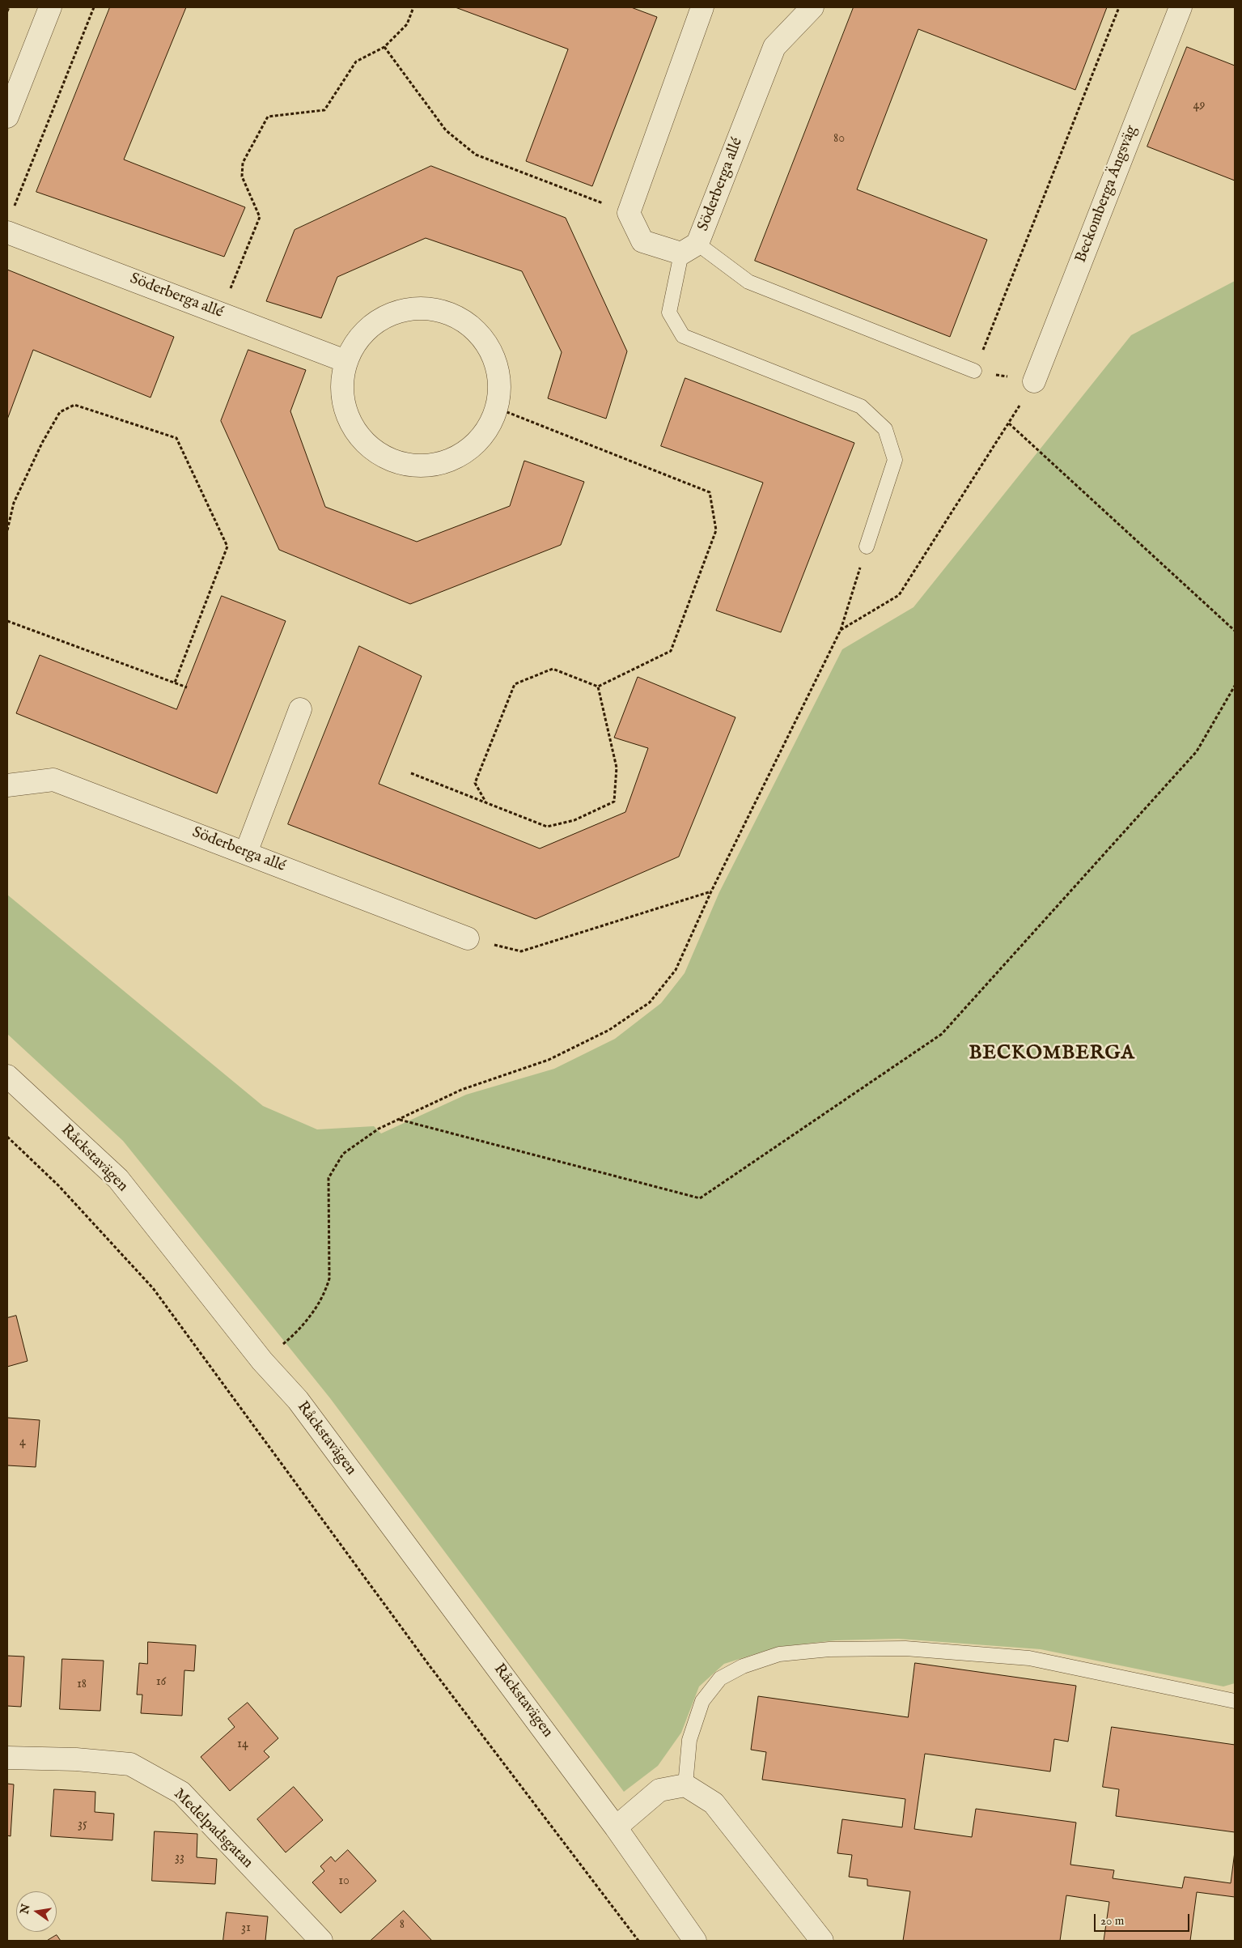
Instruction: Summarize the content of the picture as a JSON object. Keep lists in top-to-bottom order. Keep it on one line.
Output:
{"streets":{"street":["Söderberga allé","Beckomberga Ängsväg","Råckstavägen","Medelpadsgatan"]},"districts":["BECKOMBERGA"],"house_numbers":["49","80","4","16","18","14","35","33","10","8","31"],"scale_bar":"20 m","north":"left"}
